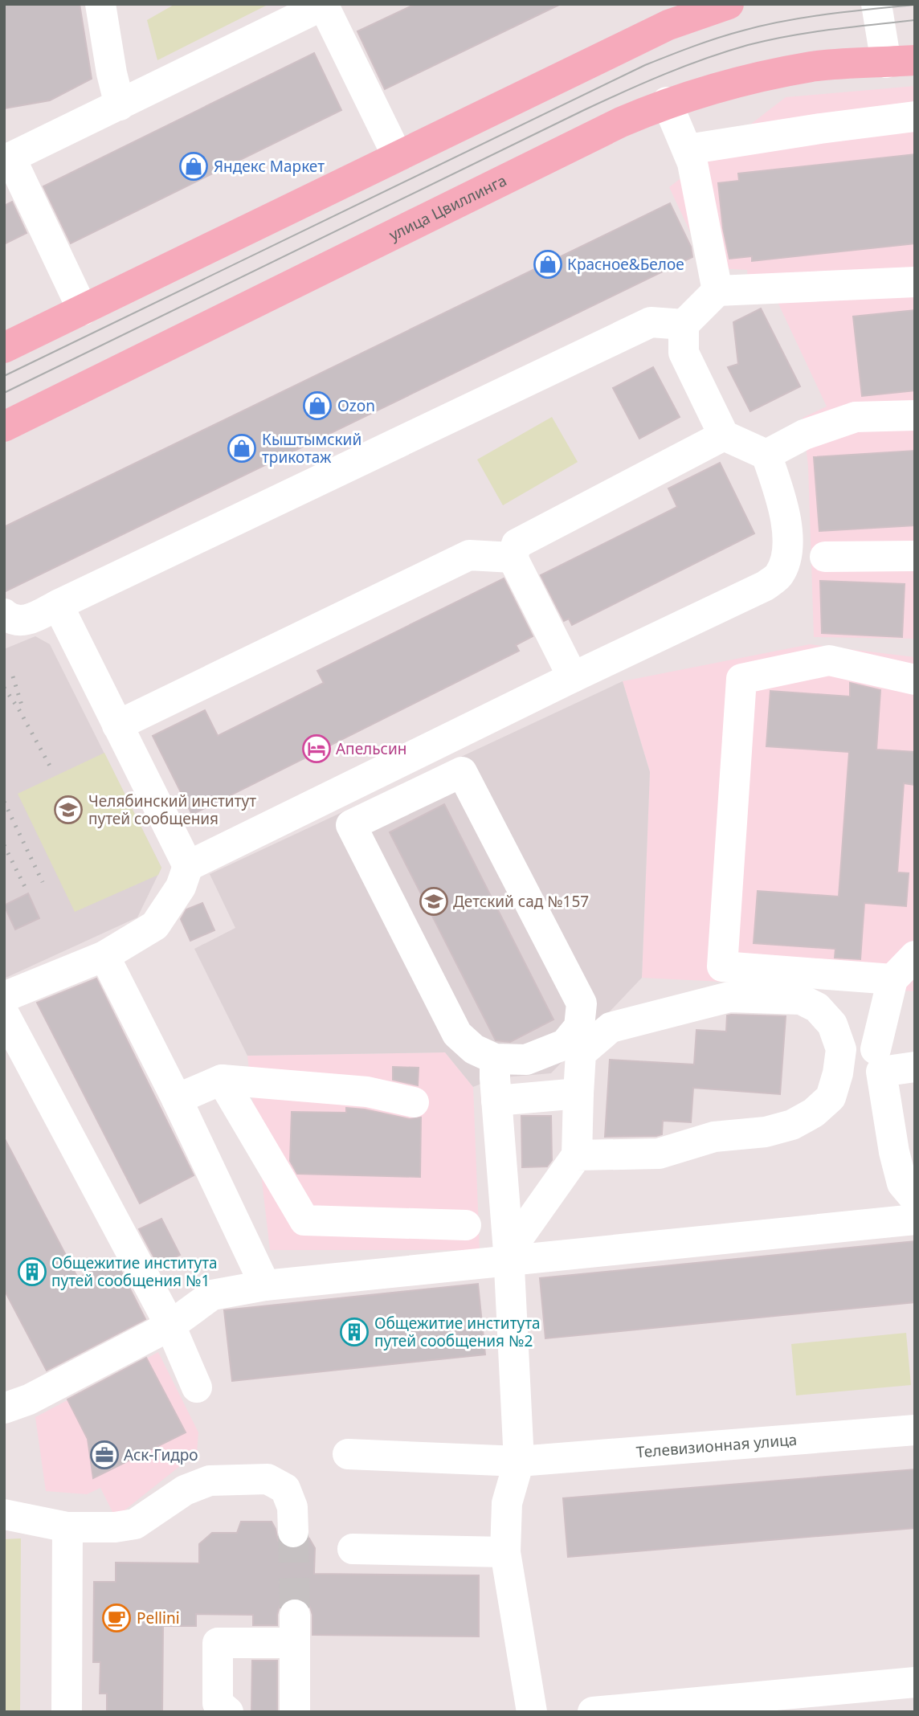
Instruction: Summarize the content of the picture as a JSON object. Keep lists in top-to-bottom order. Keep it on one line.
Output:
{"streets":{"main road":["улица Цвиллинга"],"street":["Телевизионная улица"]},"places":{"shop":["Яндекс Маркет","Красное&Белое","Ozon","Кыштымский трикотаж"],"hotel":["Апельсин"],"school or university":["Челябинский институт путей сообщения","Детский сад №157"],"building":["Общежитие института путей сообщения №1","Общежитие института путей сообщения №2"],"office":["Аск-Гидро"],"cafe":["Pellini"]}}
